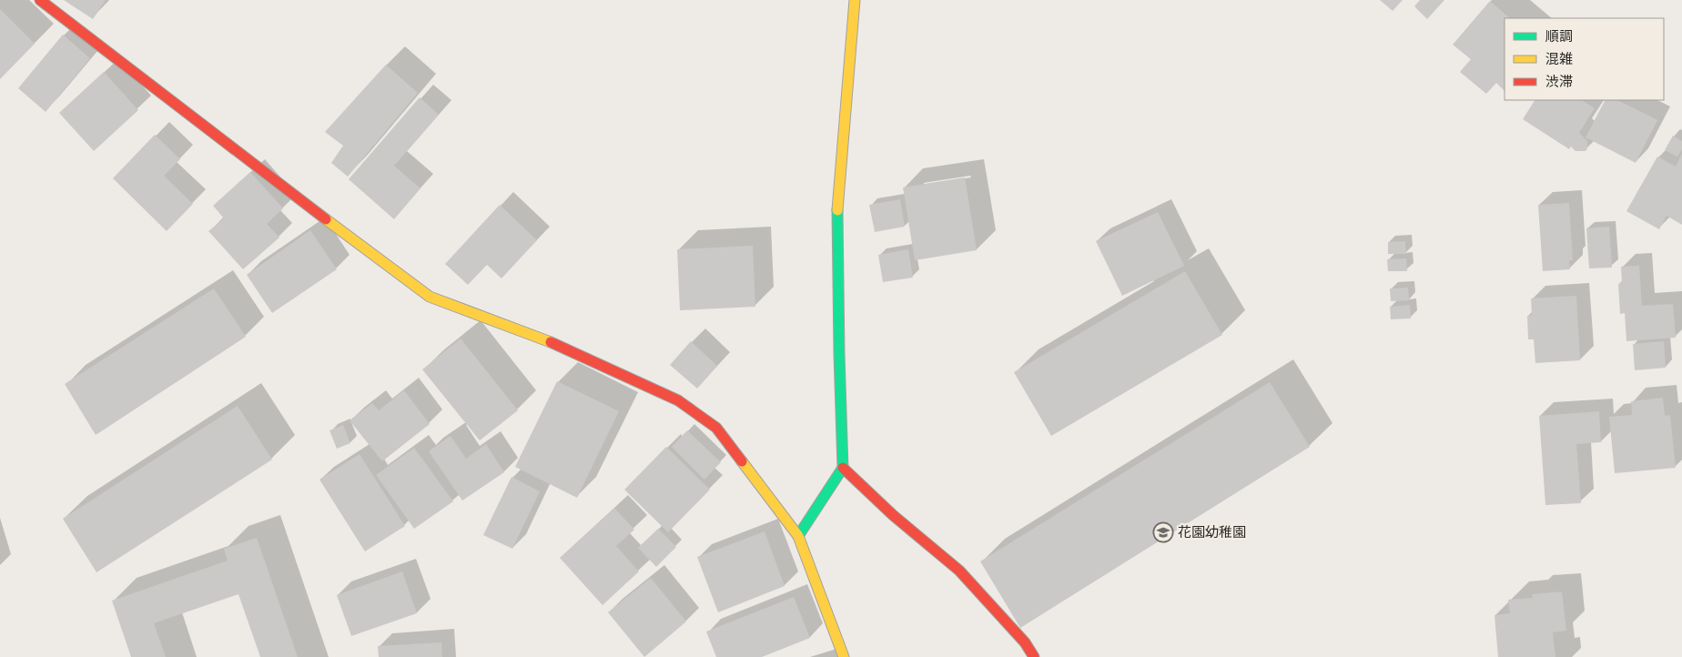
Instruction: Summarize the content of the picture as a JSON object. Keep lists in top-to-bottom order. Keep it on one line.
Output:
{"places":{"school or university":["花園幼稚園"]},"legend":["順調","混雑","渋滞"]}
